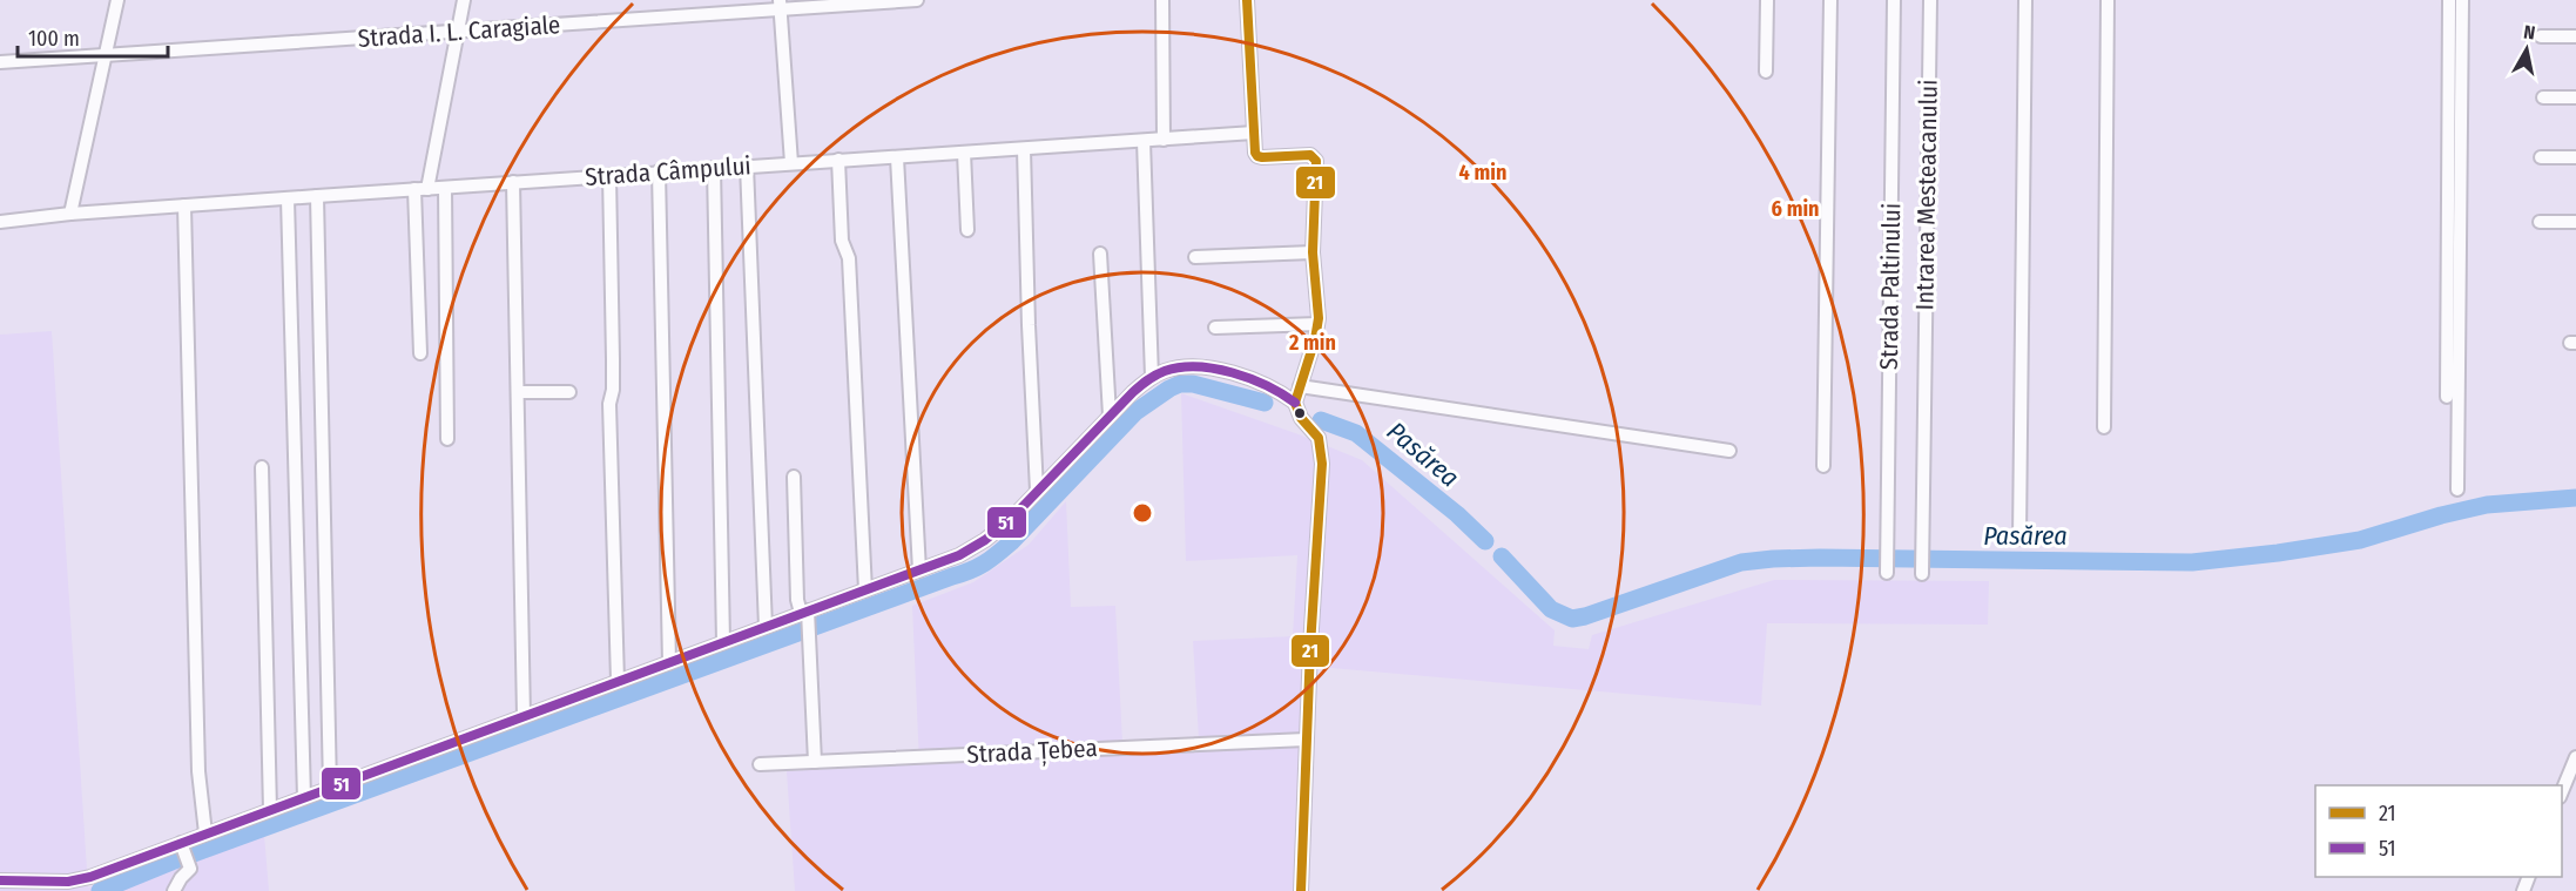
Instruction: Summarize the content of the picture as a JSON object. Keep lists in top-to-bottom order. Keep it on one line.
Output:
{"streets":{"street":["Strada I. L. Caragiale","Strada Câmpului","Intrarea Mesteacanului","Strada Paltinului","Strada Țebea"]},"water":["Pasărea"],"lines":["transit line 21","transit line 51"],"legend":["21","51"],"scale_bar":"100 m","north":"top","rings":["4 min","6 min","2 min"]}
